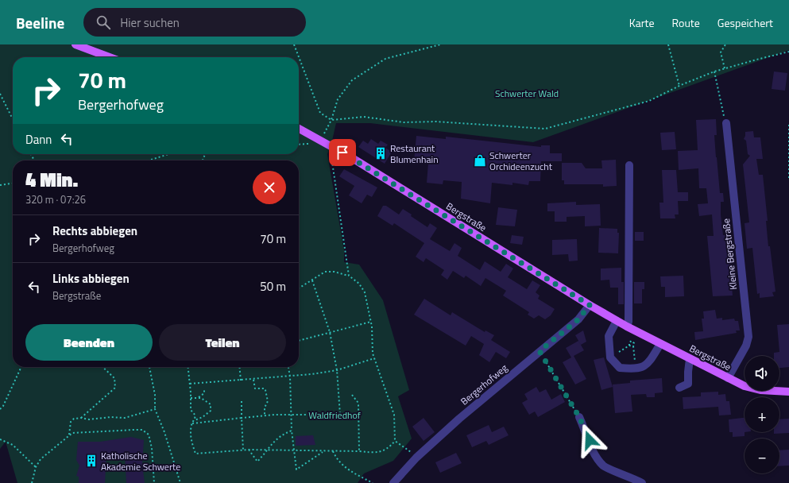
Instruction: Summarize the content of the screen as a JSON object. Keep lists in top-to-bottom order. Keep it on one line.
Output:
{"streets":{"main road":["Bergstraße"],"street":["Kleine Bergstraße","Bergerhofweg"]},"crossings":[["Bergstraße","Kleine Bergstraße"],["Bergstraße","Bergerhofweg"]],"parks":["Schwerter Wald","Waldfriedhof"],"places":{"building":["Restaurant Blumenhain","Katholische Akademie Schwerte"],"shop":["Schwerter Orchideenzucht"]},"page":{"header":"Beeline","search":"Hier suchen","nav":["Karte","Route","Gespeichert"],"turn":["70 m","Bergerhofweg"],"then":"Dann","heading":["4 Min.","320 m · 07:26"],"list":[{"name":"Rechts abbiegen","note":"Bergerhofweg","value":"70 m"},{"name":"Links abbiegen","note":"Bergstraße","value":"50 m"}],"buttons":["Beenden","Teilen"],"map_buttons":["+","−"]}}
